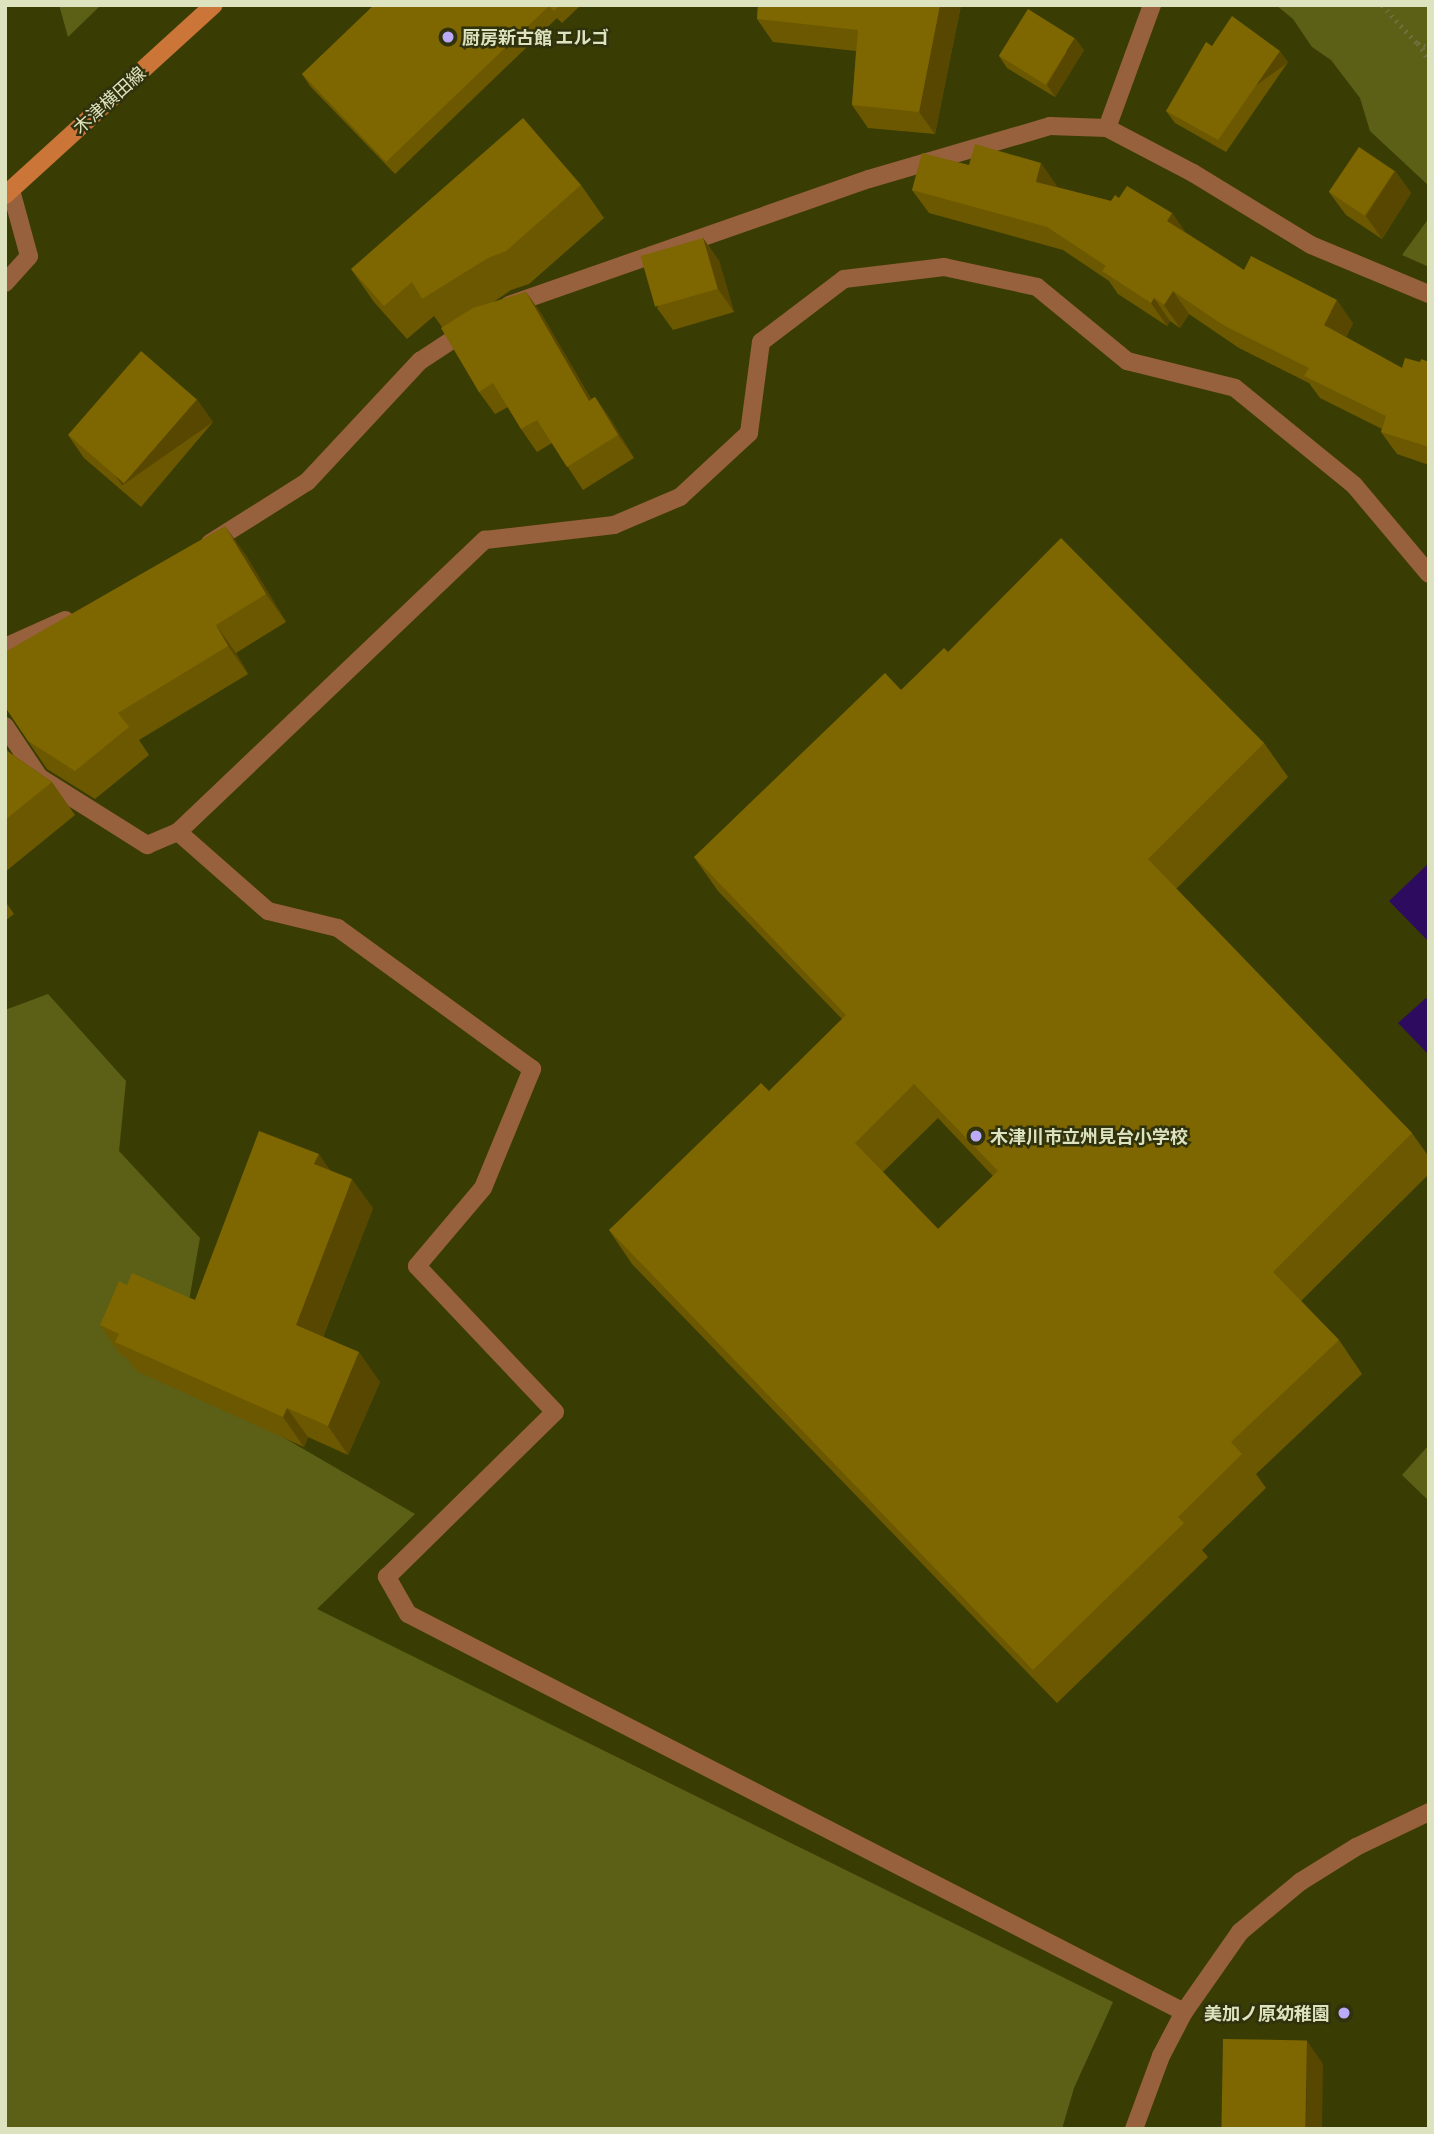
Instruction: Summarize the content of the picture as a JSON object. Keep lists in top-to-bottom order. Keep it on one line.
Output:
{"streets":{"main road":["木津横田線"]},"places":["厨房新古館 エルゴ","木津川市立州見台小学校","美加ノ原幼稚園"]}
